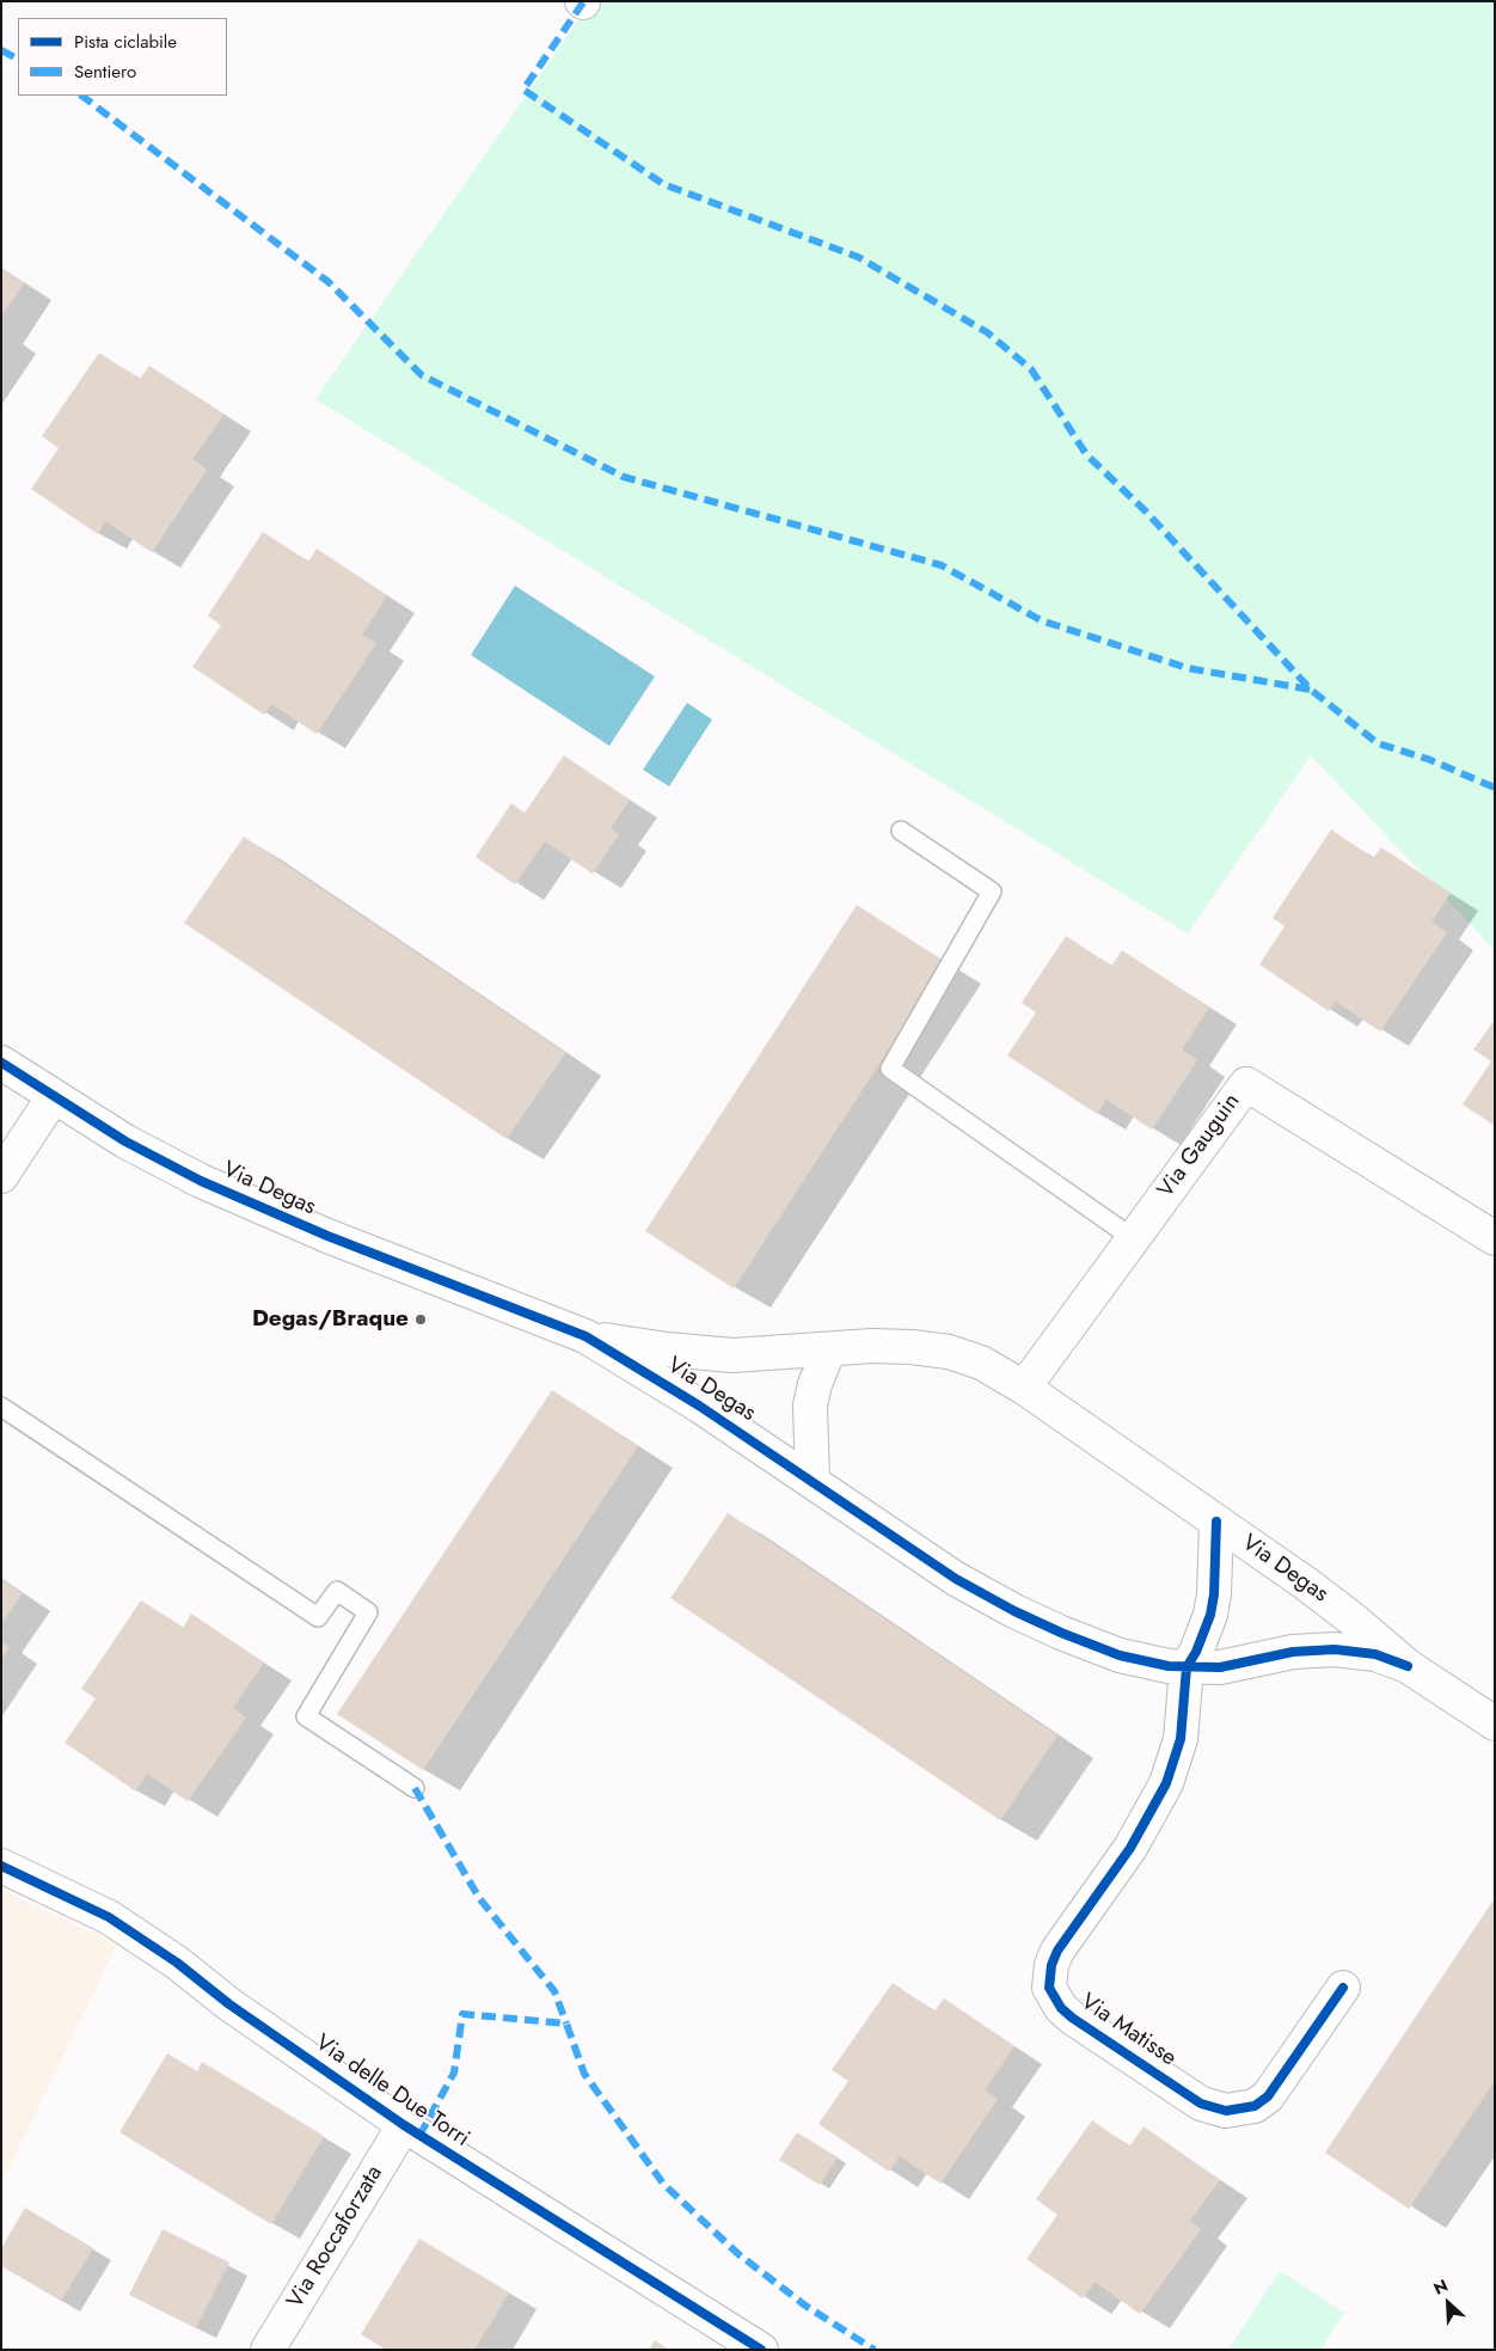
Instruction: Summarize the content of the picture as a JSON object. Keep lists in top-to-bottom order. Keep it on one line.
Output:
{"streets":{"street":["Via Gauguin","Via Degas","Via Matisse","Via delle Due Torri","Via Roccaforzata"]},"crossings":[["Via Gauguin","Via Degas"],["Via Degas","Via Matisse"],["Via delle Due Torri","Via Roccaforzata"]],"places":["Degas/Braque"],"legend":["Pista ciclabile","Sentiero"],"north":"top left"}
